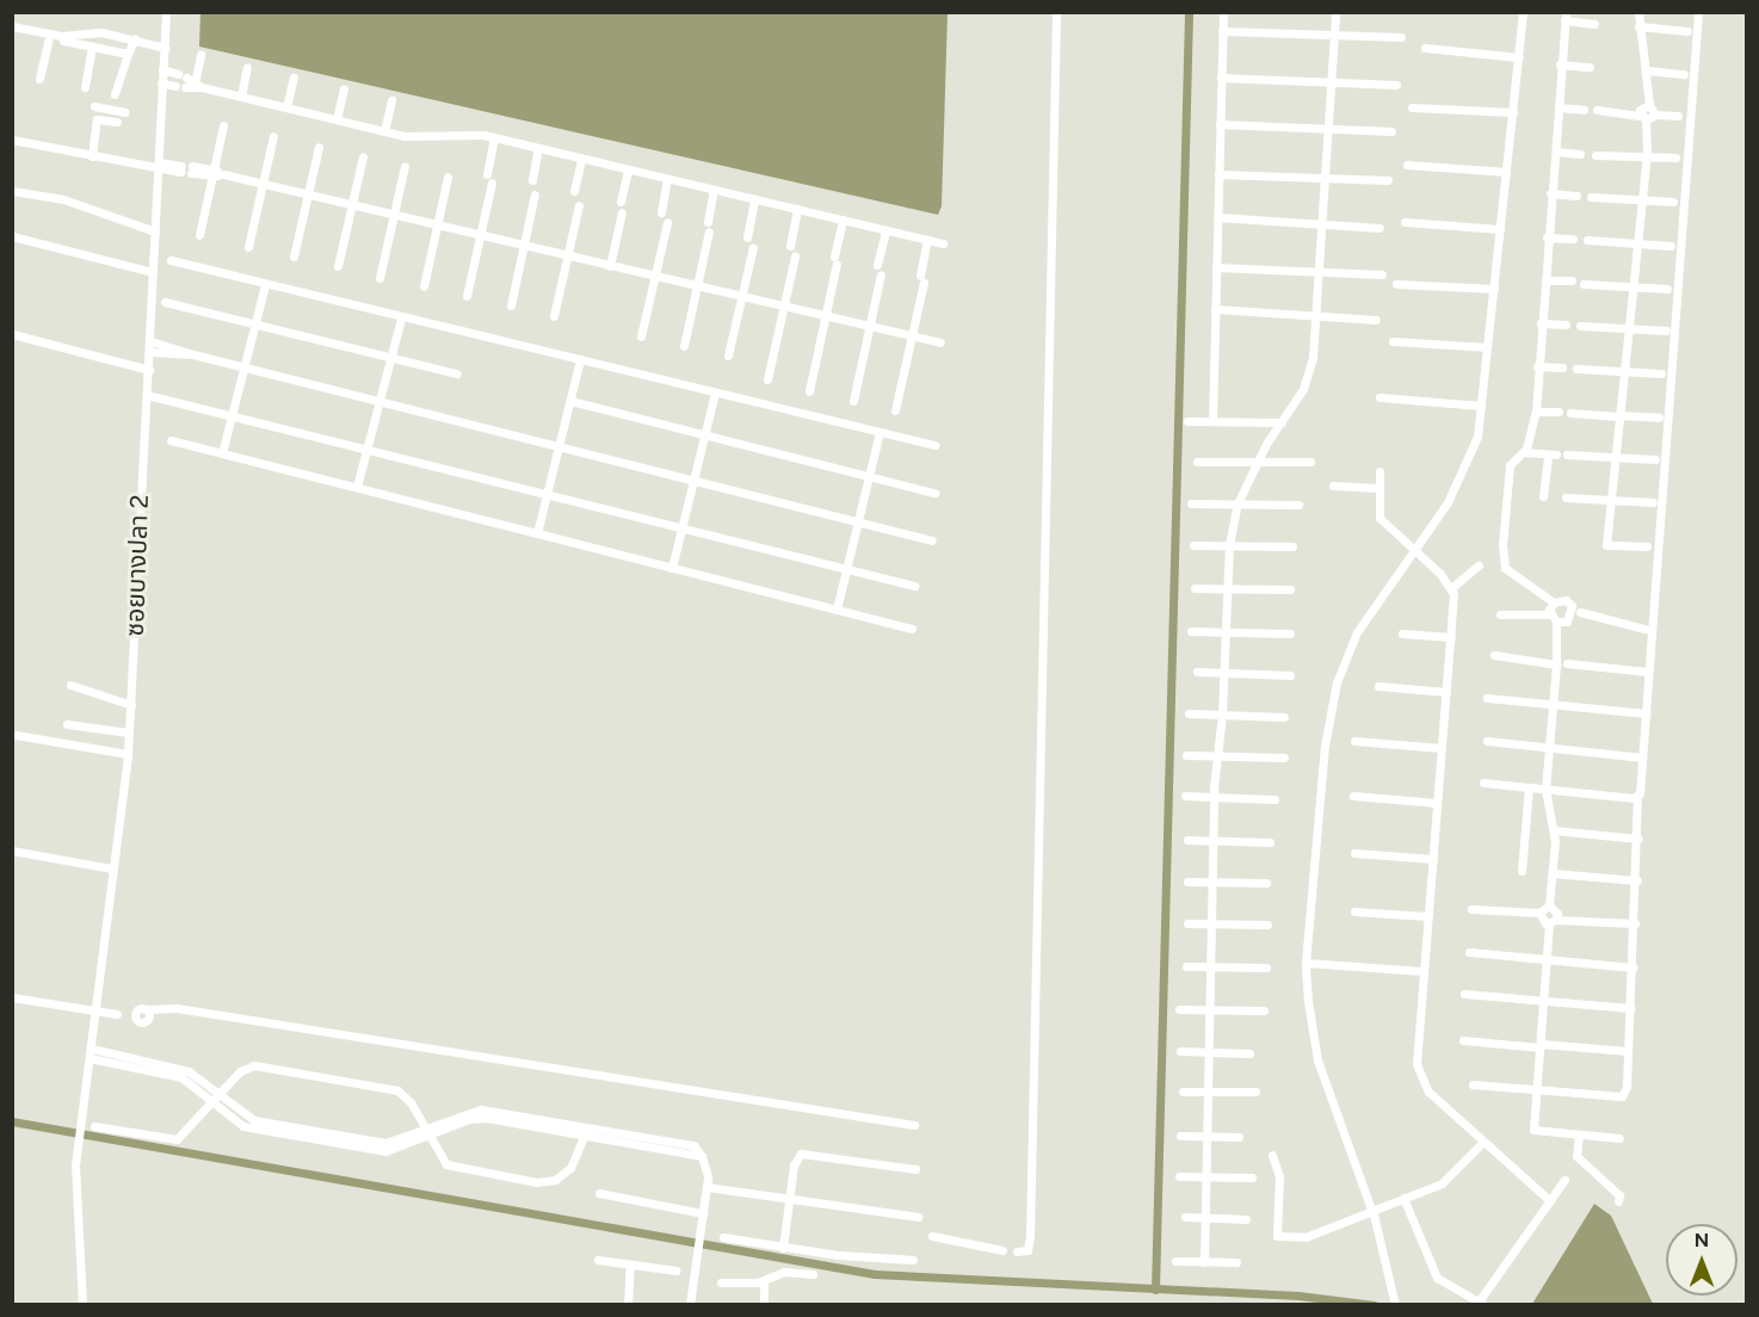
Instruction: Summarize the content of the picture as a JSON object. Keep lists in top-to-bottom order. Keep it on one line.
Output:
{"streets":{"street":["ซอยบางปลา 2"]},"north":"top"}
